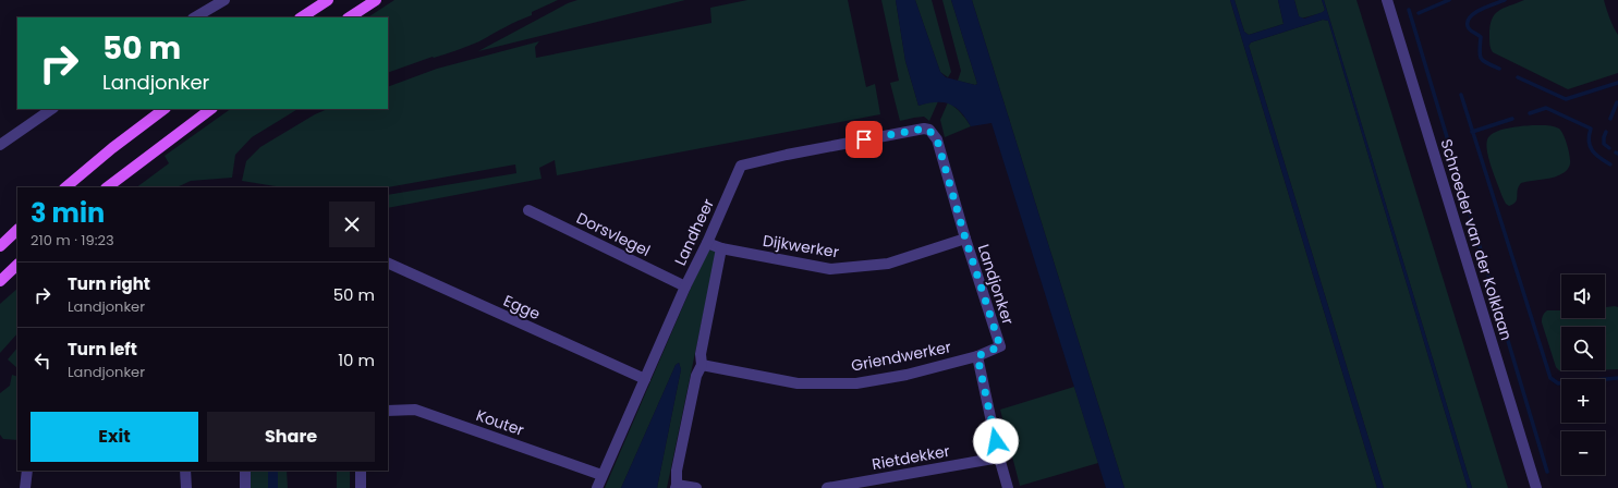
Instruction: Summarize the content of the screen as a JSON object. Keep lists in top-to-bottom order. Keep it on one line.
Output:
{"streets":{"street":["Landheer","Dorsvlegel","Schroeder van der Kolklaan","Dijkwerker","Landjonker","Egge","Griendwerker","Kouter","Rietdekker"]},"crossings":[["Landheer","Dorsvlegel"],["Landheer","Dijkwerker"],["Landheer","Landjonker"],["Landheer","Egge"],["Landheer","Griendwerker"],["Landheer","Kouter"],["Dijkwerker","Landjonker"],["Landjonker","Griendwerker"]],"page":{"turn":["50 m","Landjonker"],"heading":["3 min","210 m · 19:23"],"list":[{"name":"Turn right","note":"Landjonker","value":"50 m"},{"name":"Turn left","note":"Landjonker","value":"10 m"}],"map_buttons":["+","−"],"buttons":["Exit","Share"]}}
